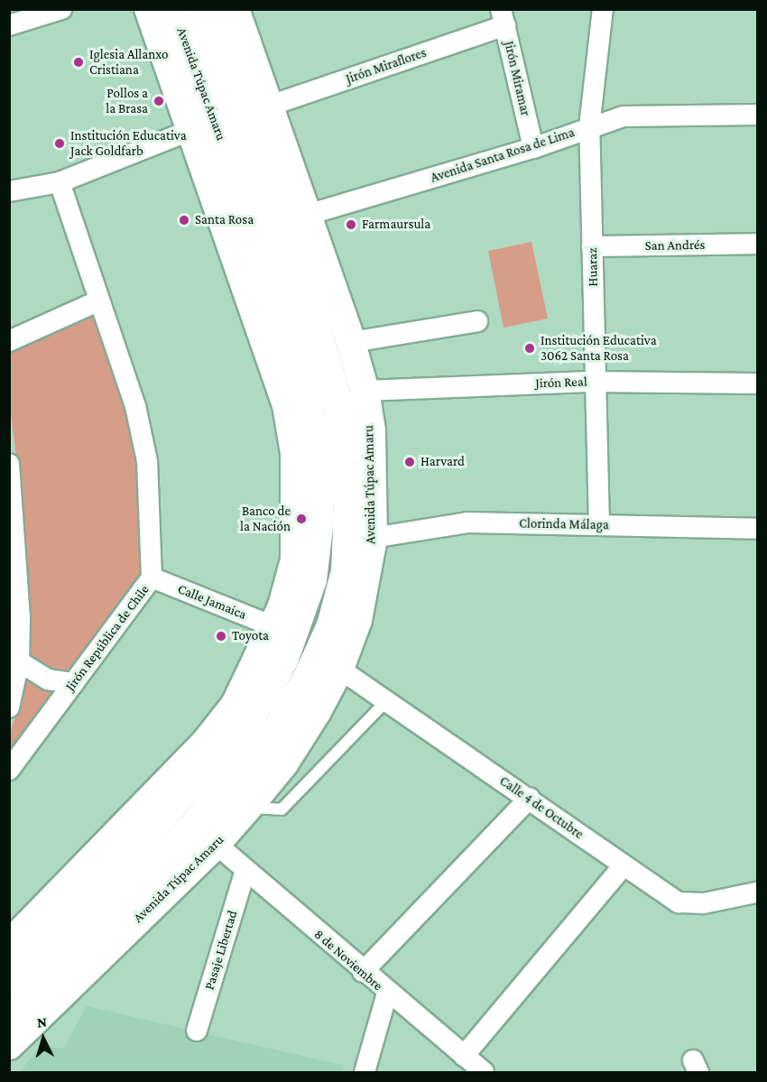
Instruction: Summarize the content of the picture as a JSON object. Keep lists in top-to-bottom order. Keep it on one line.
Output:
{"streets":{"highway":["Avenida Túpac Amaru"],"street":["Jirón Miraflores","Jirón Miramar","Avenida Santa Rosa de Lima","San Andrés","Huaraz","Jirón Real","Clorinda Málaga","Calle Jamaica","Jirón República de Chile","Calle 4 de Octubre","Pasaje Libertad","8 de Noviembre"]},"crossings":[["Jirón Miraflores","Jirón Miramar"],["Jirón Miraflores","Avenida Túpac Amaru"],["Jirón Miramar","Avenida Santa Rosa de Lima"],["Avenida Túpac Amaru","Avenida Santa Rosa de Lima"],["Avenida Túpac Amaru","Jirón Real"],["Avenida Túpac Amaru","Clorinda Málaga"],["Avenida Túpac Amaru","Calle Jamaica"],["Avenida Túpac Amaru","Calle 4 de Octubre"],["Avenida Túpac Amaru","8 de Noviembre"],["Avenida Santa Rosa de Lima","Huaraz"],["San Andrés","Huaraz"],["Huaraz","Jirón Real"],["Huaraz","Clorinda Málaga"],["Calle Jamaica","Jirón República de Chile"],["Pasaje Libertad","8 de Noviembre"]],"places":["Iglesia Allanxo Cristiana","Pollos a la Brasa","Institución Educativa Jack Goldfarb","Santa Rosa","Farmaursula","Institución Educativa 3062 Santa Rosa","Harvard","Banco de la Nación","Toyota"],"north":"top"}
